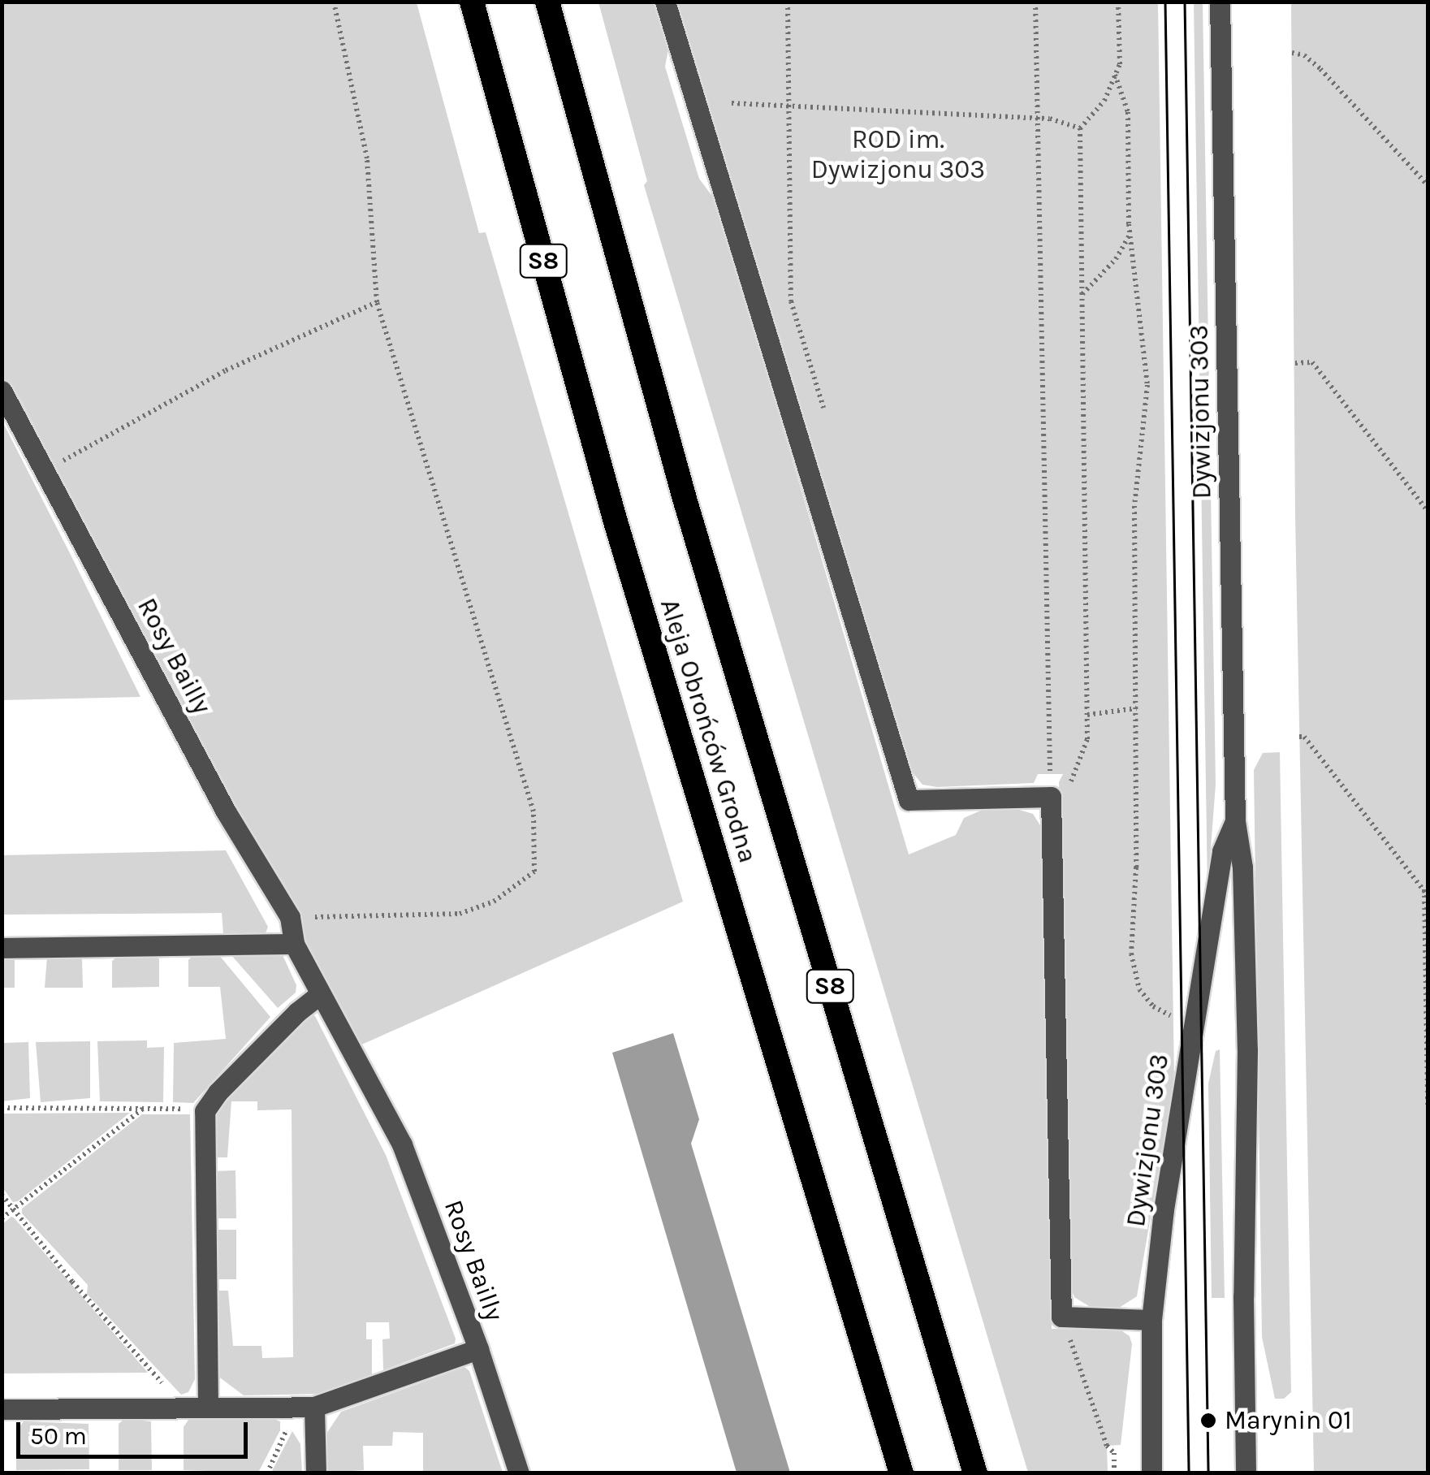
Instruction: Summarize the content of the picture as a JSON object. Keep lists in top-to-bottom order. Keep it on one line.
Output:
{"streets":{"highway":["S8","Aleja Obrońców Grodna"],"street":["Dywizjonu 303","Rosy Bailly"]},"parks":["ROD im. Dywizjonu 303"],"places":["Marynin 01"],"scale_bar":"50 m"}
